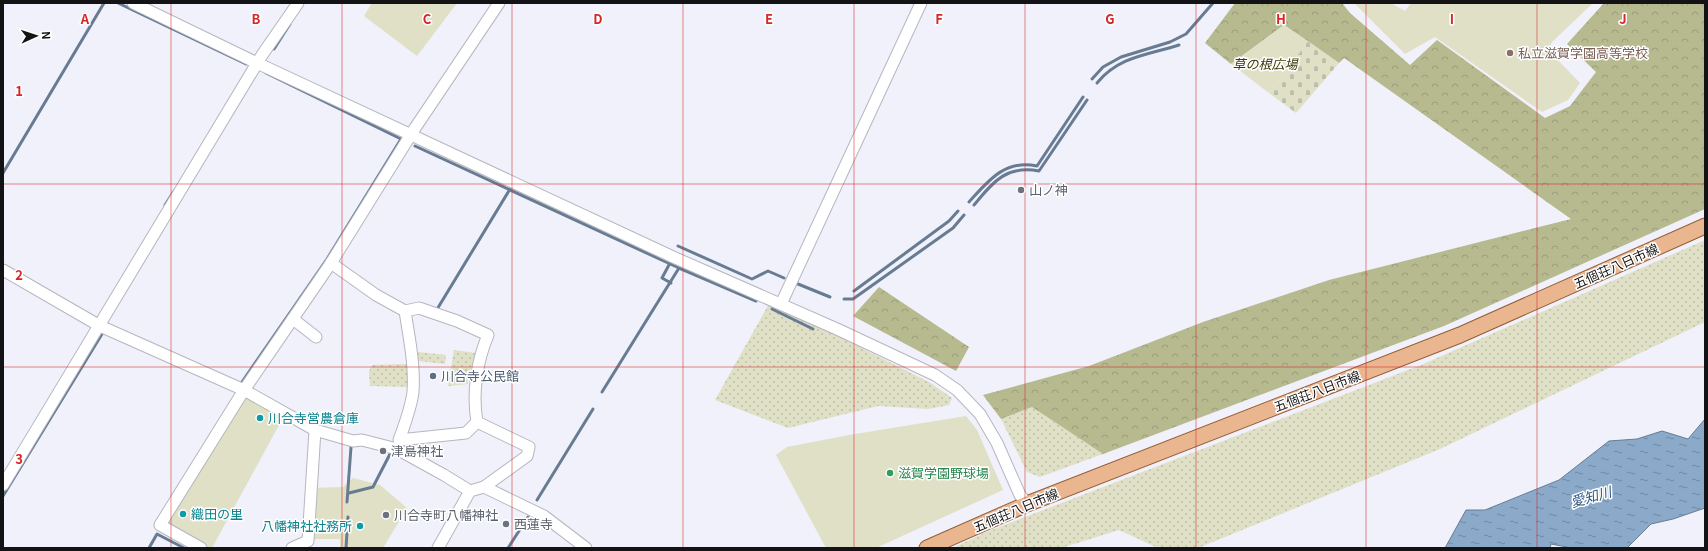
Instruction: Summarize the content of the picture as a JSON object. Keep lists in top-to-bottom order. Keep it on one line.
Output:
{"streets":{"main road":["五個荘八日市線"]},"water":["愛知川"],"parks":["草の根広場"],"places":["私立滋賀学園高等学校","山ノ神","川合寺公民館","川合寺営農倉庫","津島神社","滋賀学園野球場","織田の里","川合寺町八幡神社","西蓮寺","八幡神社社務所"],"north":"right","grid":{"columns":["A","B","C","D","E","F","G","H","I","J"],"rows":["1","2","3"]}}
